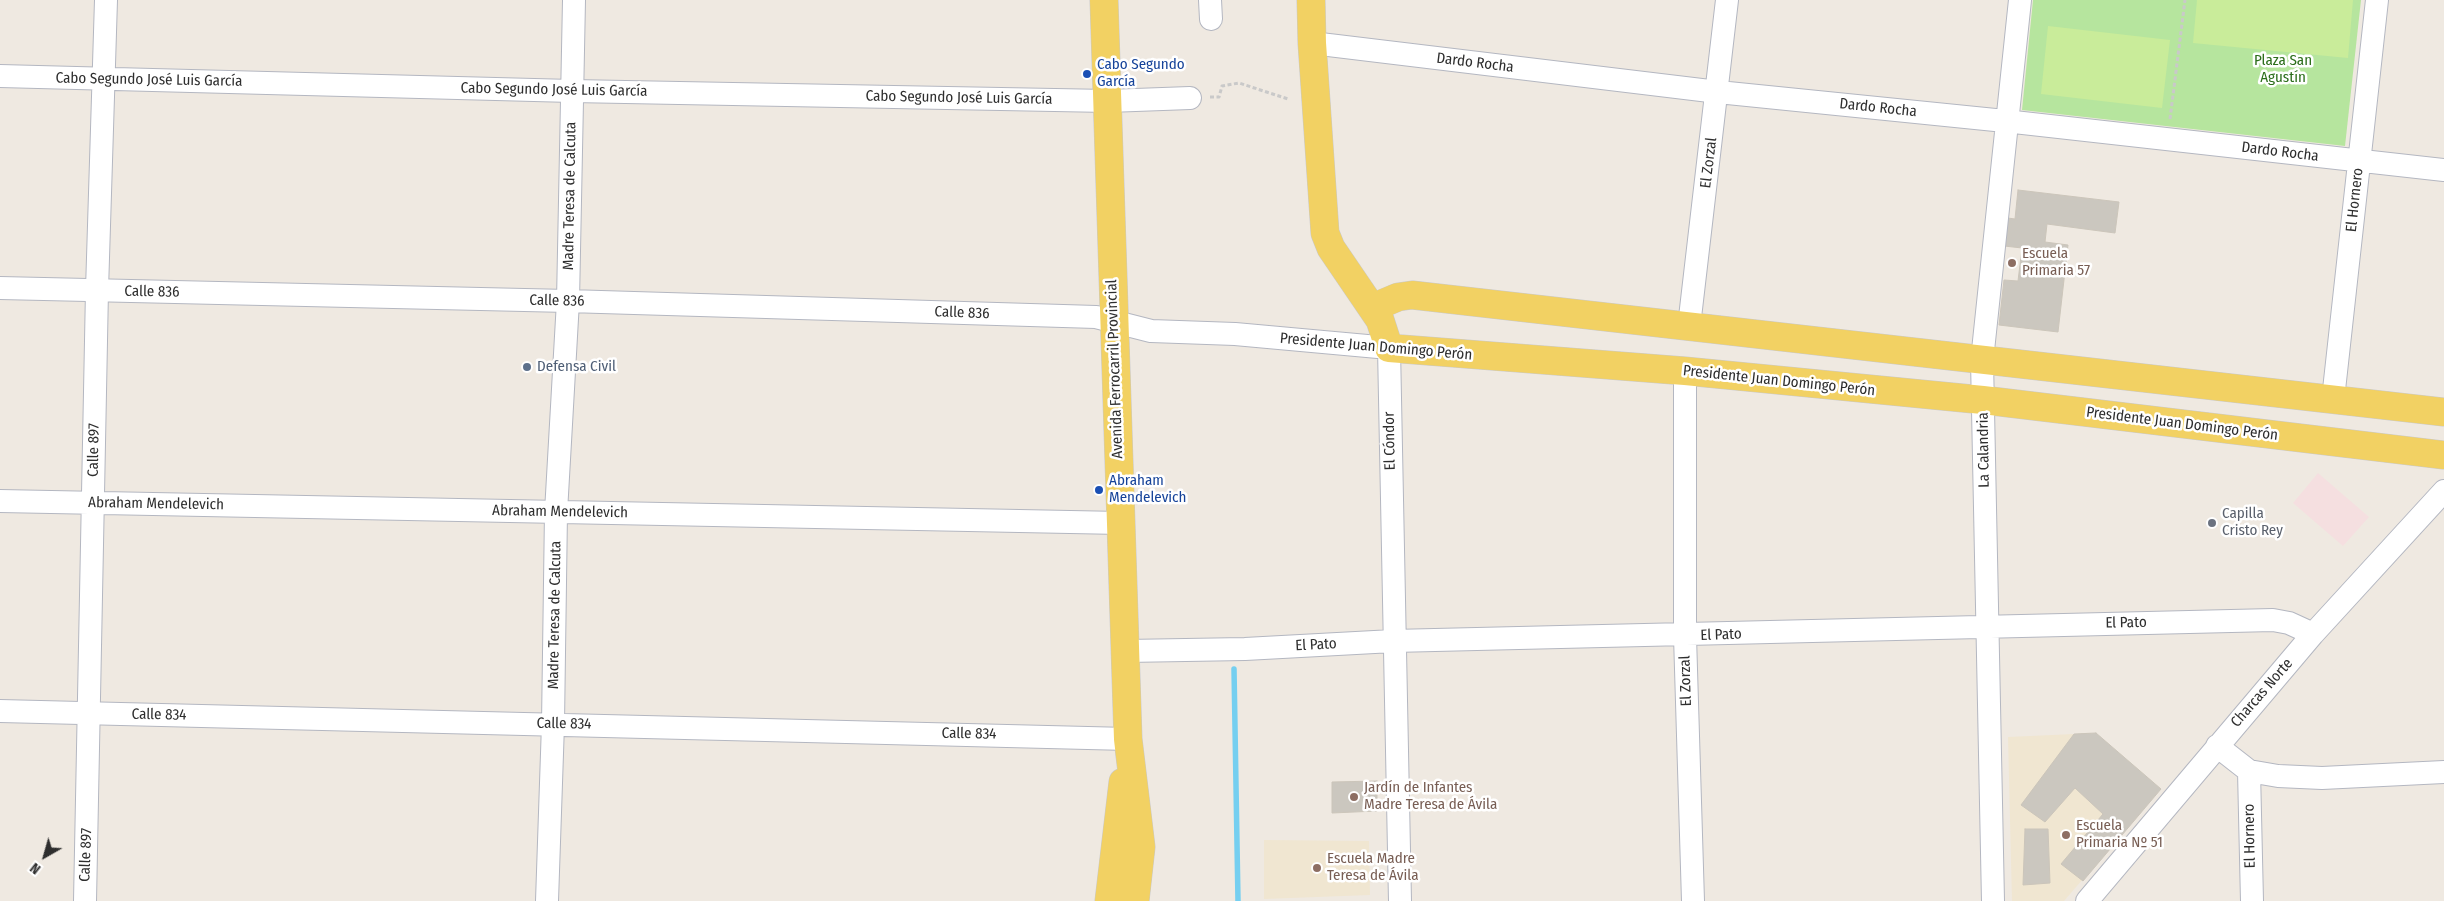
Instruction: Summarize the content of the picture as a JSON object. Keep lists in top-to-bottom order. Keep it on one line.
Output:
{"streets":{"main road":["Presidente Juan Domingo Perón","Avenida Ferrocarril Provincial","El Cóndor"],"street":["Dardo Rocha","Cabo Segundo José Luis García","El Zorzal","Madre Teresa de Calcuta","El Hornero","Calle 836","Calle 897","La Calandria","Abraham Mendelevich","El Pato","Charcas Norte","Calle 834"]},"crossings":[["Dardo Rocha","El Zorzal"],["Dardo Rocha","El Hornero"],["Dardo Rocha","El Cóndor"],["Dardo Rocha","La Calandria"],["Cabo Segundo José Luis García","Madre Teresa de Calcuta"],["Cabo Segundo José Luis García","Avenida Ferrocarril Provincial"],["Cabo Segundo José Luis García","Calle 897"],["El Zorzal","Presidente Juan Domingo Perón"],["El Zorzal","El Pato"],["Madre Teresa de Calcuta","Calle 836"],["Madre Teresa de Calcuta","Abraham Mendelevich"],["Madre Teresa de Calcuta","Calle 834"],["Calle 836","Presidente Juan Domingo Perón"],["Calle 836","Avenida Ferrocarril Provincial"],["Calle 836","Calle 897"],["Presidente Juan Domingo Perón","Avenida Ferrocarril Provincial"],["Presidente Juan Domingo Perón","El Cóndor"],["Presidente Juan Domingo Perón","La Calandria"],["Avenida Ferrocarril Provincial","Abraham Mendelevich"],["Avenida Ferrocarril Provincial","El Pato"],["Avenida Ferrocarril Provincial","Calle 834"],["El Cóndor","El Pato"],["Calle 897","Abraham Mendelevich"],["Calle 897","Calle 834"],["La Calandria","El Pato"],["El Pato","Charcas Norte"]],"parks":["Plaza San Agustín"],"places":["Cabo Segundo García","Escuela Primaria 57","Defensa Civil","Abraham Mendelevich","Capilla Cristo Rey","Jardín de Infantes Madre Teresa de Ávila","Escuela Primaria Nº 51","Escuela Madre Teresa de Ávila"],"north":"bottom left"}
